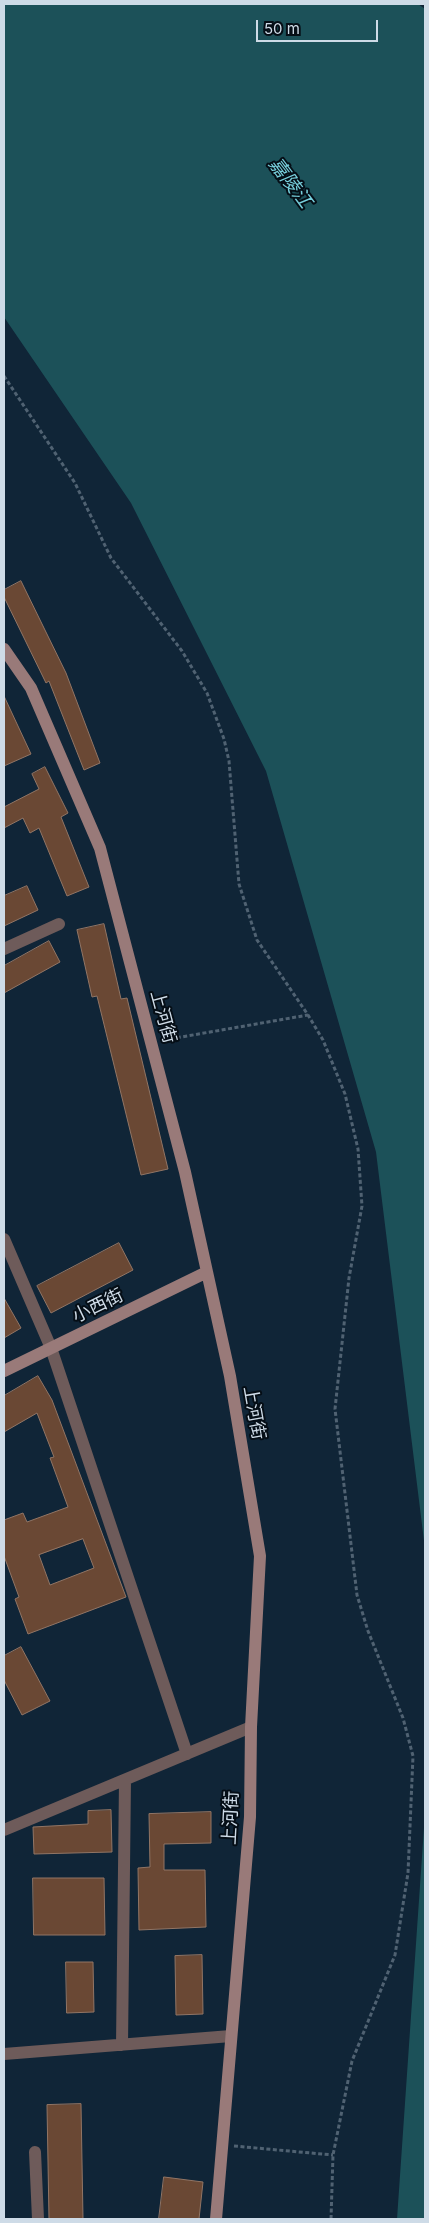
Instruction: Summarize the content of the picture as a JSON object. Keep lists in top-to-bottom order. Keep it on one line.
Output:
{"streets":{"street":["上河街","小西街"]},"crossings":[["上河街","小西街"]],"water":["嘉陵江"],"scale_bar":"50 m"}
